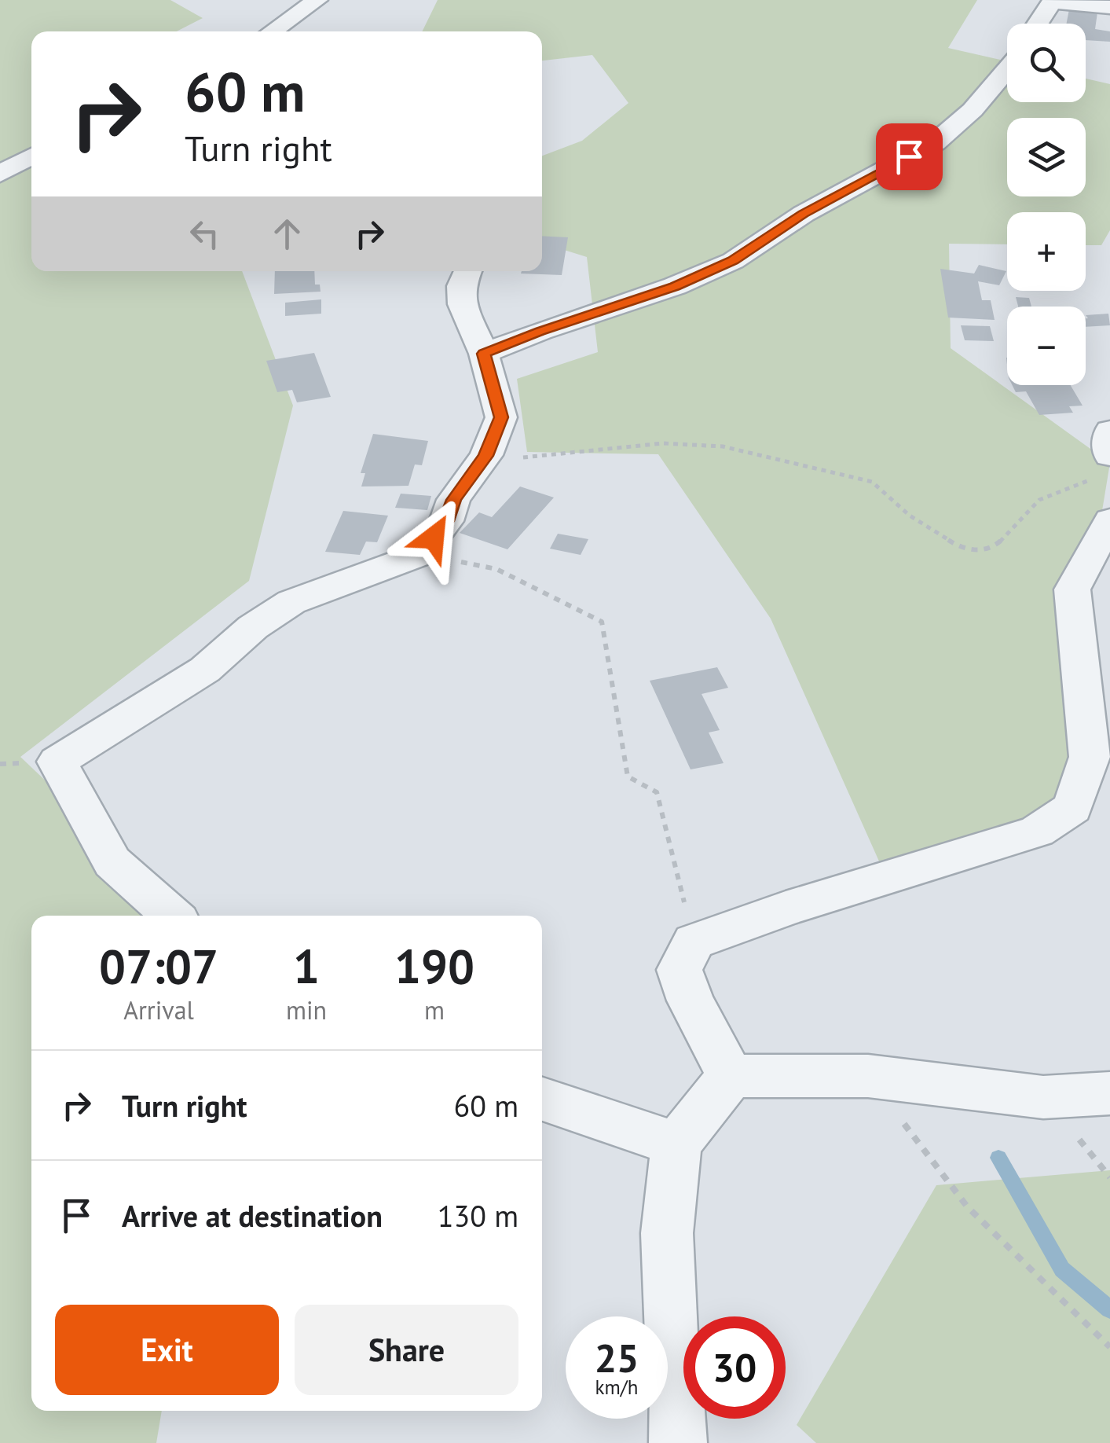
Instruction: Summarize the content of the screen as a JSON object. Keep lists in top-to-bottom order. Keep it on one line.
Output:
{"page":{"map_buttons":["+","−"],"turn":["60 m","Turn right"],"eta":["07:07","Arrival","1","min","190","m"],"list":[{"name":"Turn right","value":"60 m"},{"name":"Arrive at destination","value":"130 m"}],"buttons":["Exit","Share"],"speed":"25 km/h","limit":"30"}}
